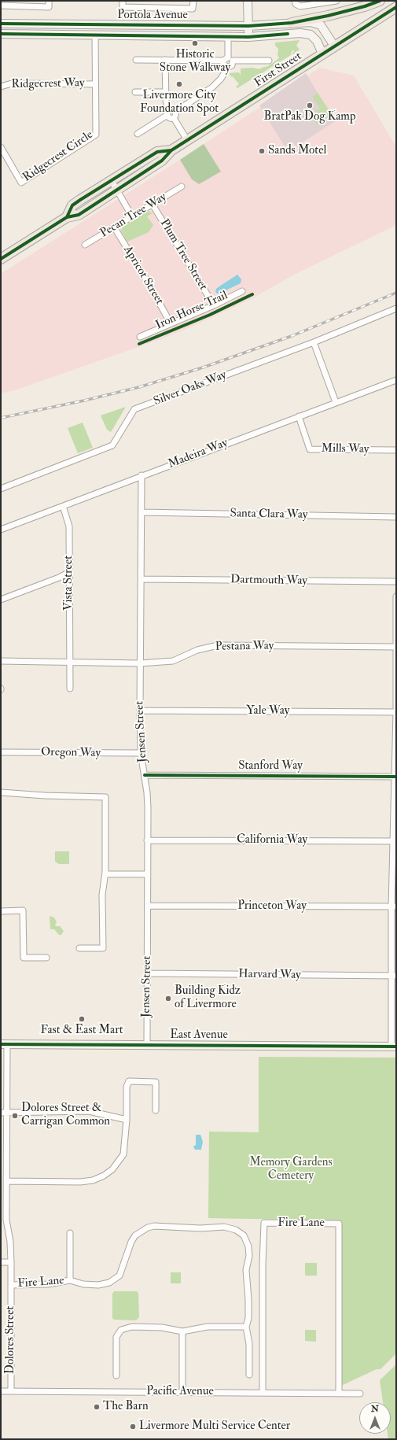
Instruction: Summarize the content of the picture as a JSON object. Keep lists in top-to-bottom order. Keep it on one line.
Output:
{"streets":{"main road":["Portola Avenue","First Street","East Avenue"],"street":["Ridgecrest Way","Ridgecrest Circle","Pecan Tree Way","Plum Tree Street","Apricot Street","Silver Oaks Way","Mills Way","Madeira Way","Santa Clara Way","Dartmouth Way","Vista Street","Pestana Way","Yale Way","Jensen Street","Oregon Way","Stanford Way","California Way","Princeton Way","Harvard Way","Fire Lane","Dolores Street","Pacific Avenue"],"cycle path":["Iron Horse Trail"]},"crossings":[["Portola Avenue","First Street"],["Portola Avenue","Ridgecrest Circle"],["Ridgecrest Way","Ridgecrest Circle"],["Pecan Tree Way","Plum Tree Street"],["Pecan Tree Way","Apricot Street"],["Mills Way","Madeira Way"],["Madeira Way","Vista Street"],["Madeira Way","Jensen Street"],["Santa Clara Way","Jensen Street"],["Dartmouth Way","Jensen Street"],["Vista Street","Pestana Way"],["Pestana Way","Jensen Street"],["Yale Way","Jensen Street"],["Jensen Street","Oregon Way"],["Jensen Street","Stanford Way"],["Jensen Street","California Way"],["Jensen Street","Princeton Way"],["Jensen Street","Harvard Way"],["Jensen Street","East Avenue"],["East Avenue","Dolores Street"],["Fire Lane","Dolores Street"],["Fire Lane","Pacific Avenue"],["Dolores Street","Pacific Avenue"]],"parks":["Memory Gardens Cemetery"],"places":["Historic Stone Walkway","Livermore City Foundation Spot","BratPak Dog Kamp","Sands Motel","Building Kidz of Livermore","Fast & East Mart","Dolores Street & Carrigan Common","The Barn","Livermore Multi Service Center"],"north":"top"}
